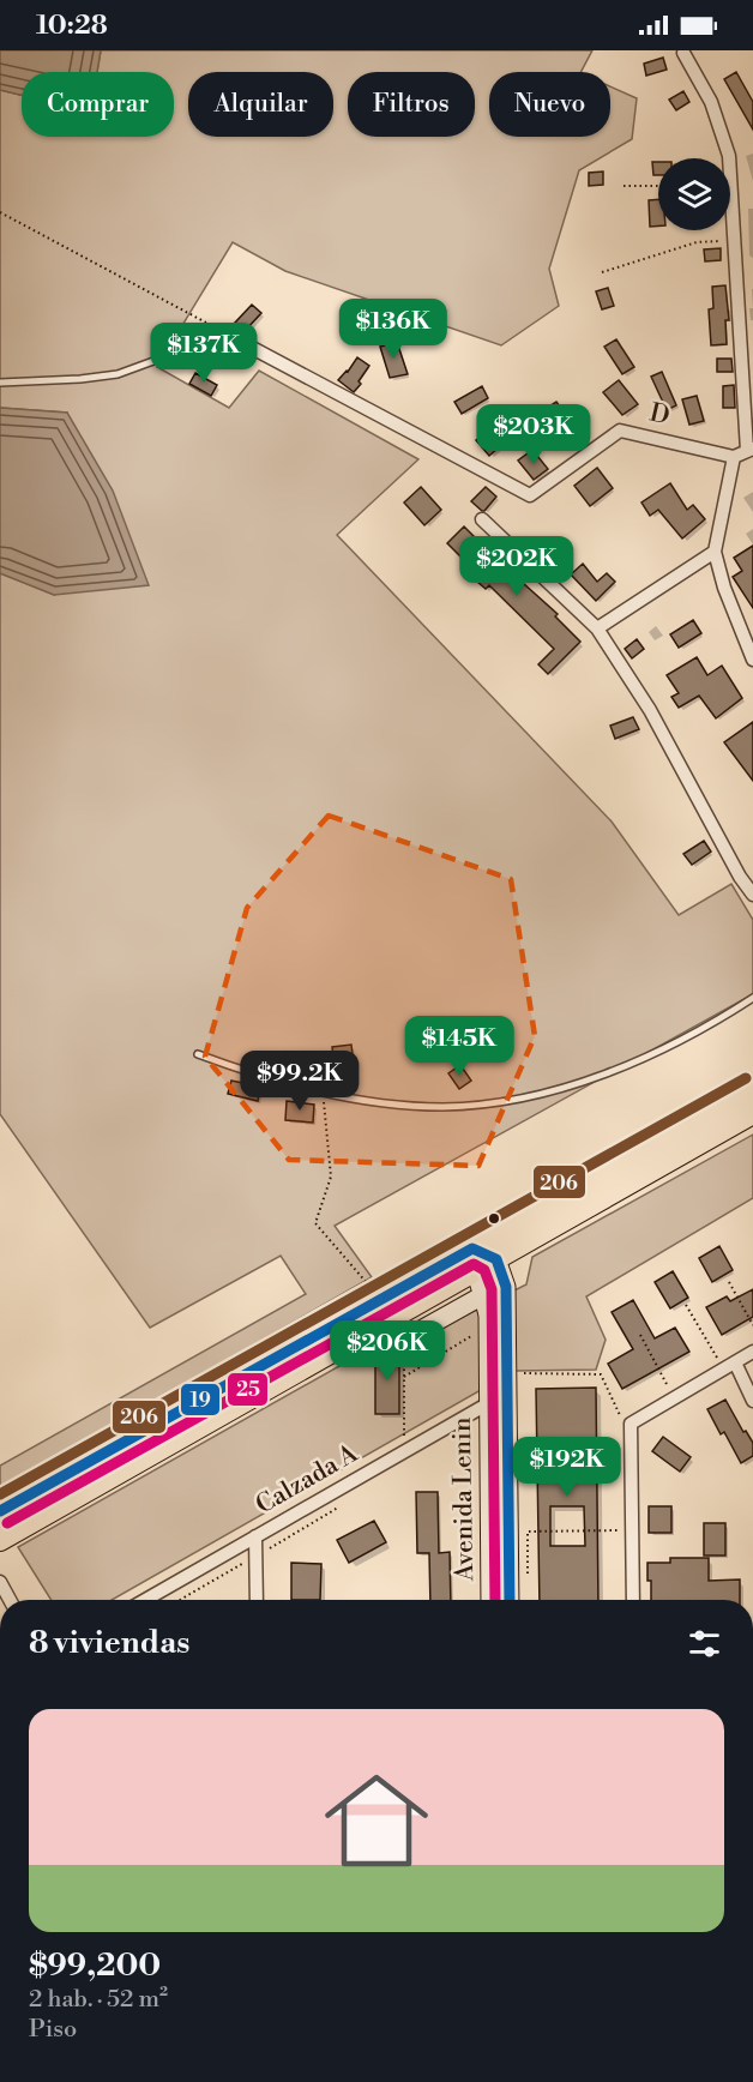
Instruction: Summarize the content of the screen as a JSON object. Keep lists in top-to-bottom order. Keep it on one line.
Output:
{"streets":{"street":["D","Calzada A","Avenida Lenin"]},"crossings":[["Calzada A","Avenida Lenin"]],"lines":["transit line 206","transit line 19","transit line 25"],"page":{"status":"10:28","chip":["Comprar","Alquilar","Filtros","Nuevo"],"price":["$136K","$137K","$203K","$202K","$145K","$99.2K","$206K","$192K"],"heading":"8 viviendas","list":[{"name":"$99,200","note":"2 hab. · 52 m² · Piso"}]}}
